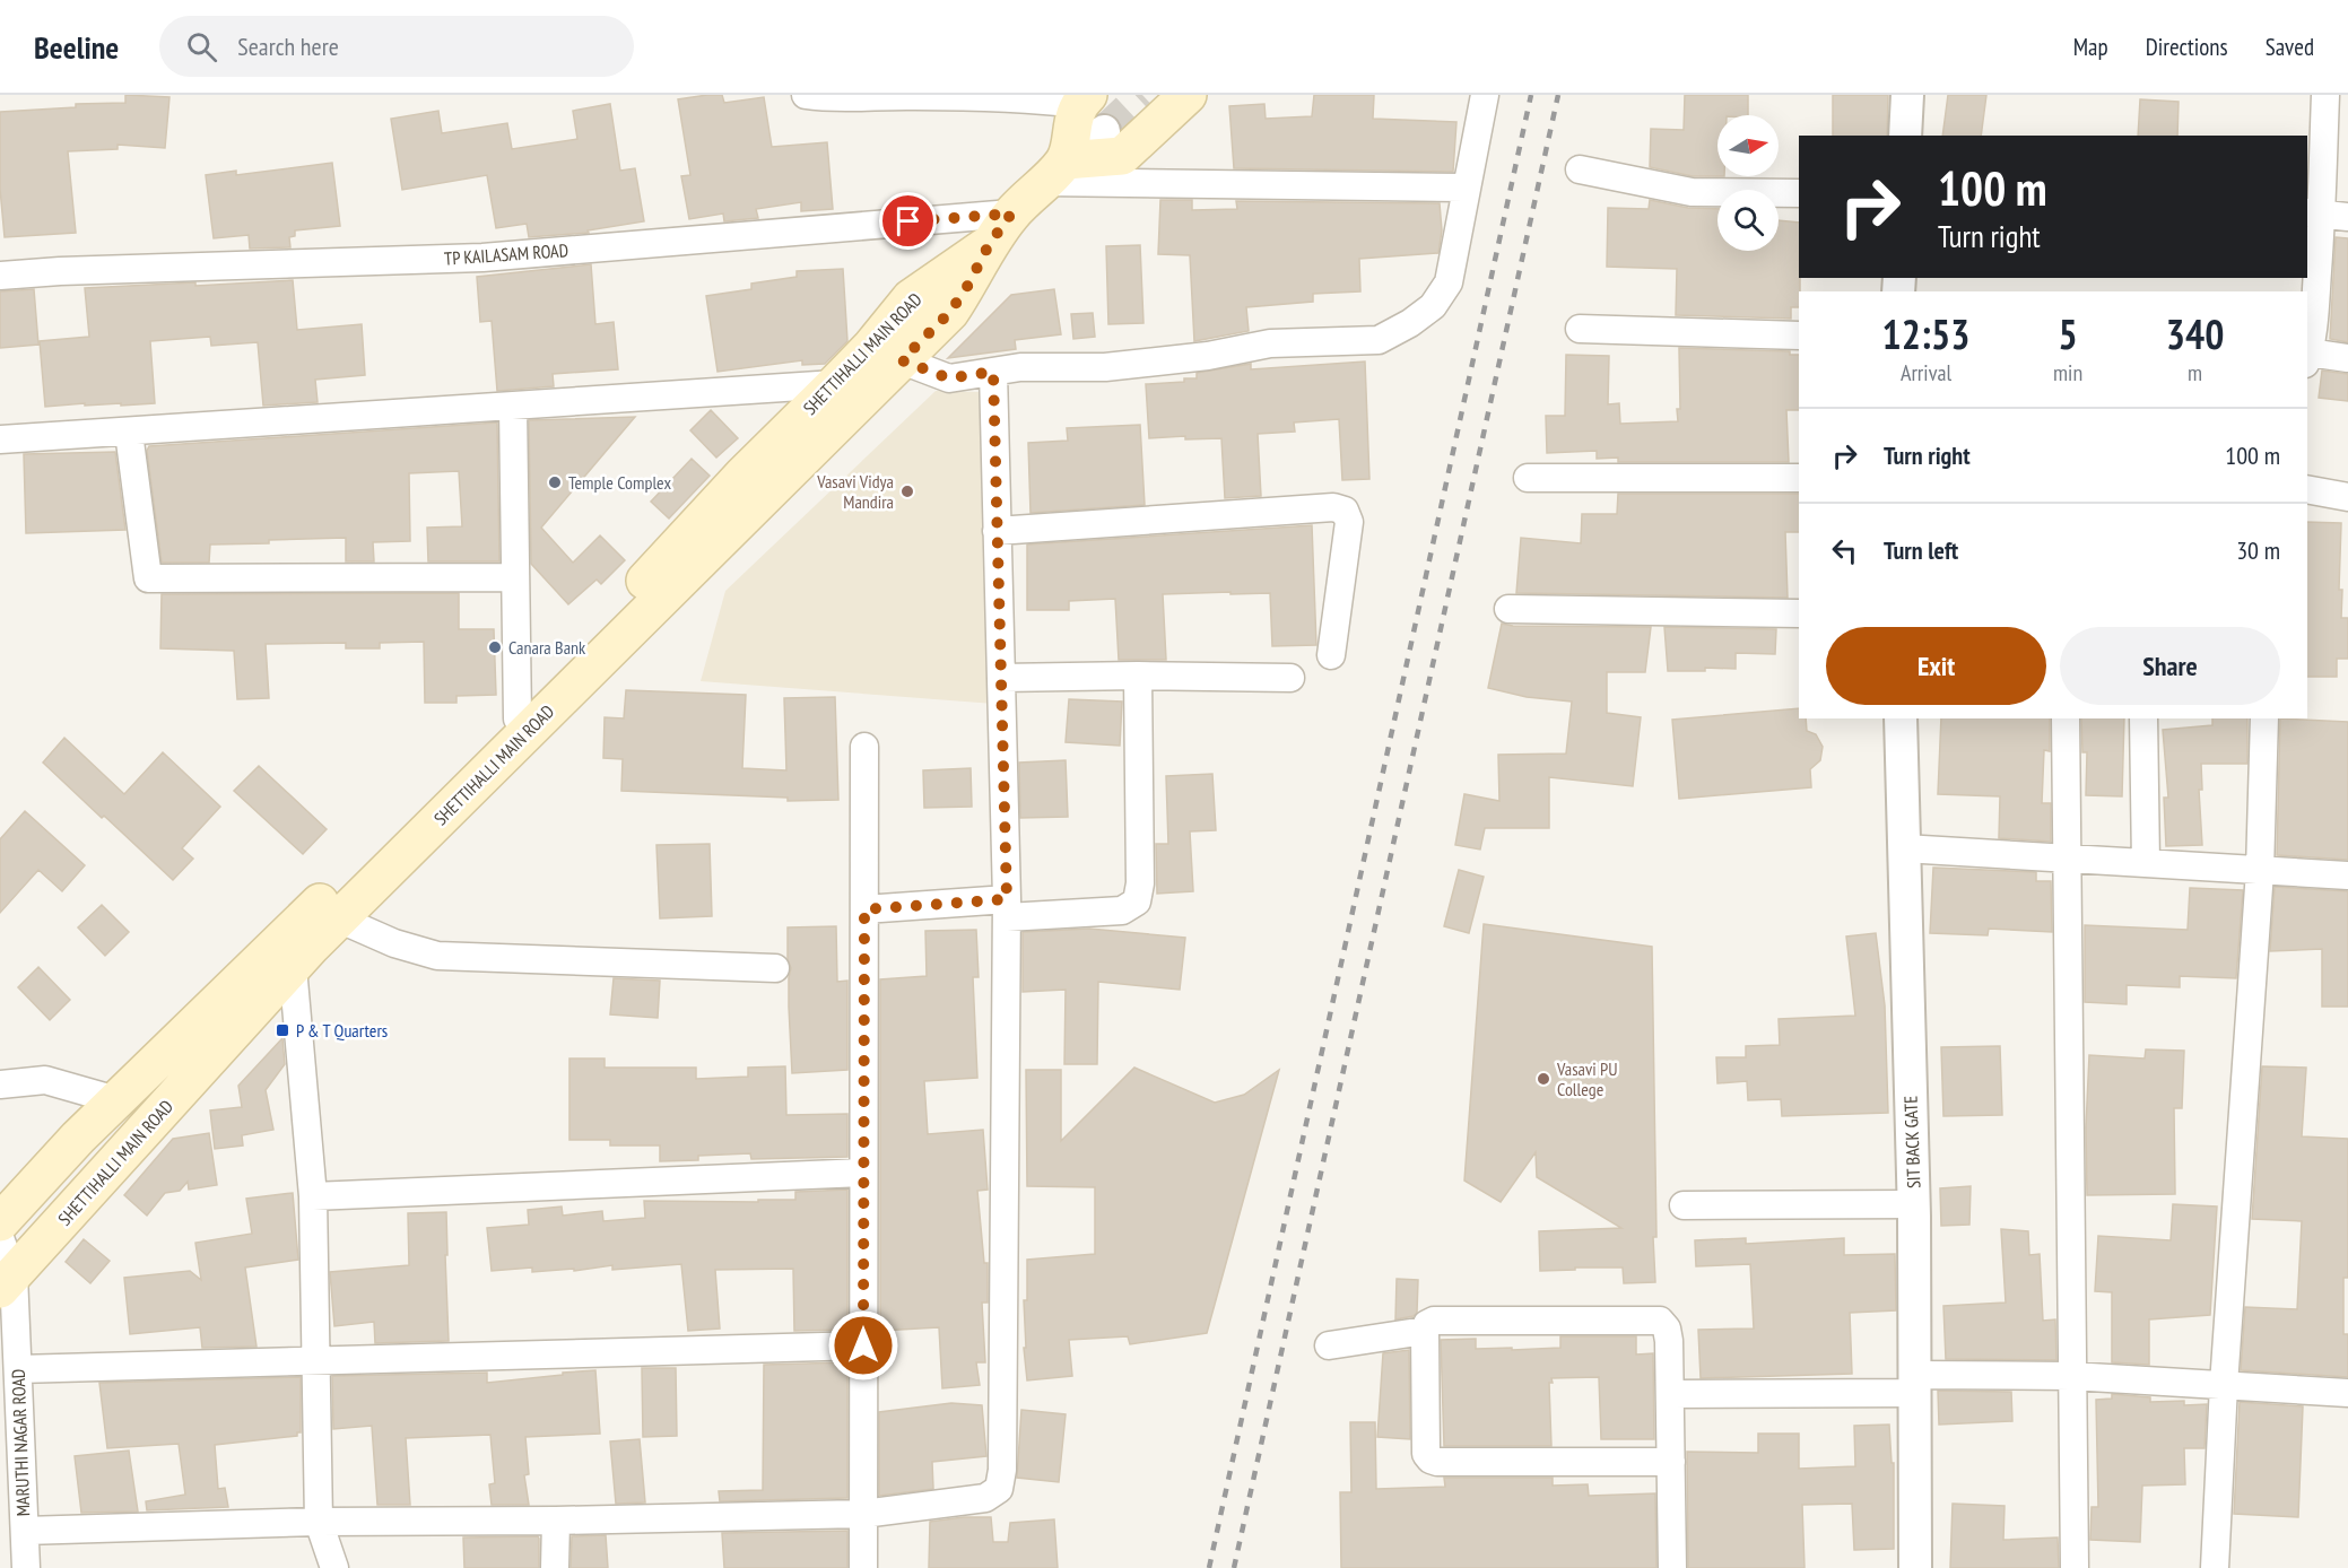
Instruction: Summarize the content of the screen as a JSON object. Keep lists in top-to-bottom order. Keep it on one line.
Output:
{"streets":{"main road":["SHETTIHALLI MAIN ROAD"],"street":["TP KAILASAM ROAD","SIT BACK GATE","MARUTHI NAGAR ROAD"]},"crossings":[["TP KAILASAM ROAD","SHETTIHALLI MAIN ROAD"],["SHETTIHALLI MAIN ROAD","MARUTHI NAGAR ROAD"]],"places":{"other":["Temple Complex","Vasavi Vidya Mandira","Canara Bank","Vasavi PU College"],"transit":["P & T Quarters"]},"north":"right","page":{"header":"Beeline","search":"Search here","nav":["Map","Directions","Saved"],"turn":["100 m","Turn right"],"eta":["12:53","Arrival","5","min","340","m"],"list":[{"name":"Turn right","value":"100 m"},{"name":"Turn left","value":"30 m"}],"buttons":["Exit","Share"]}}
